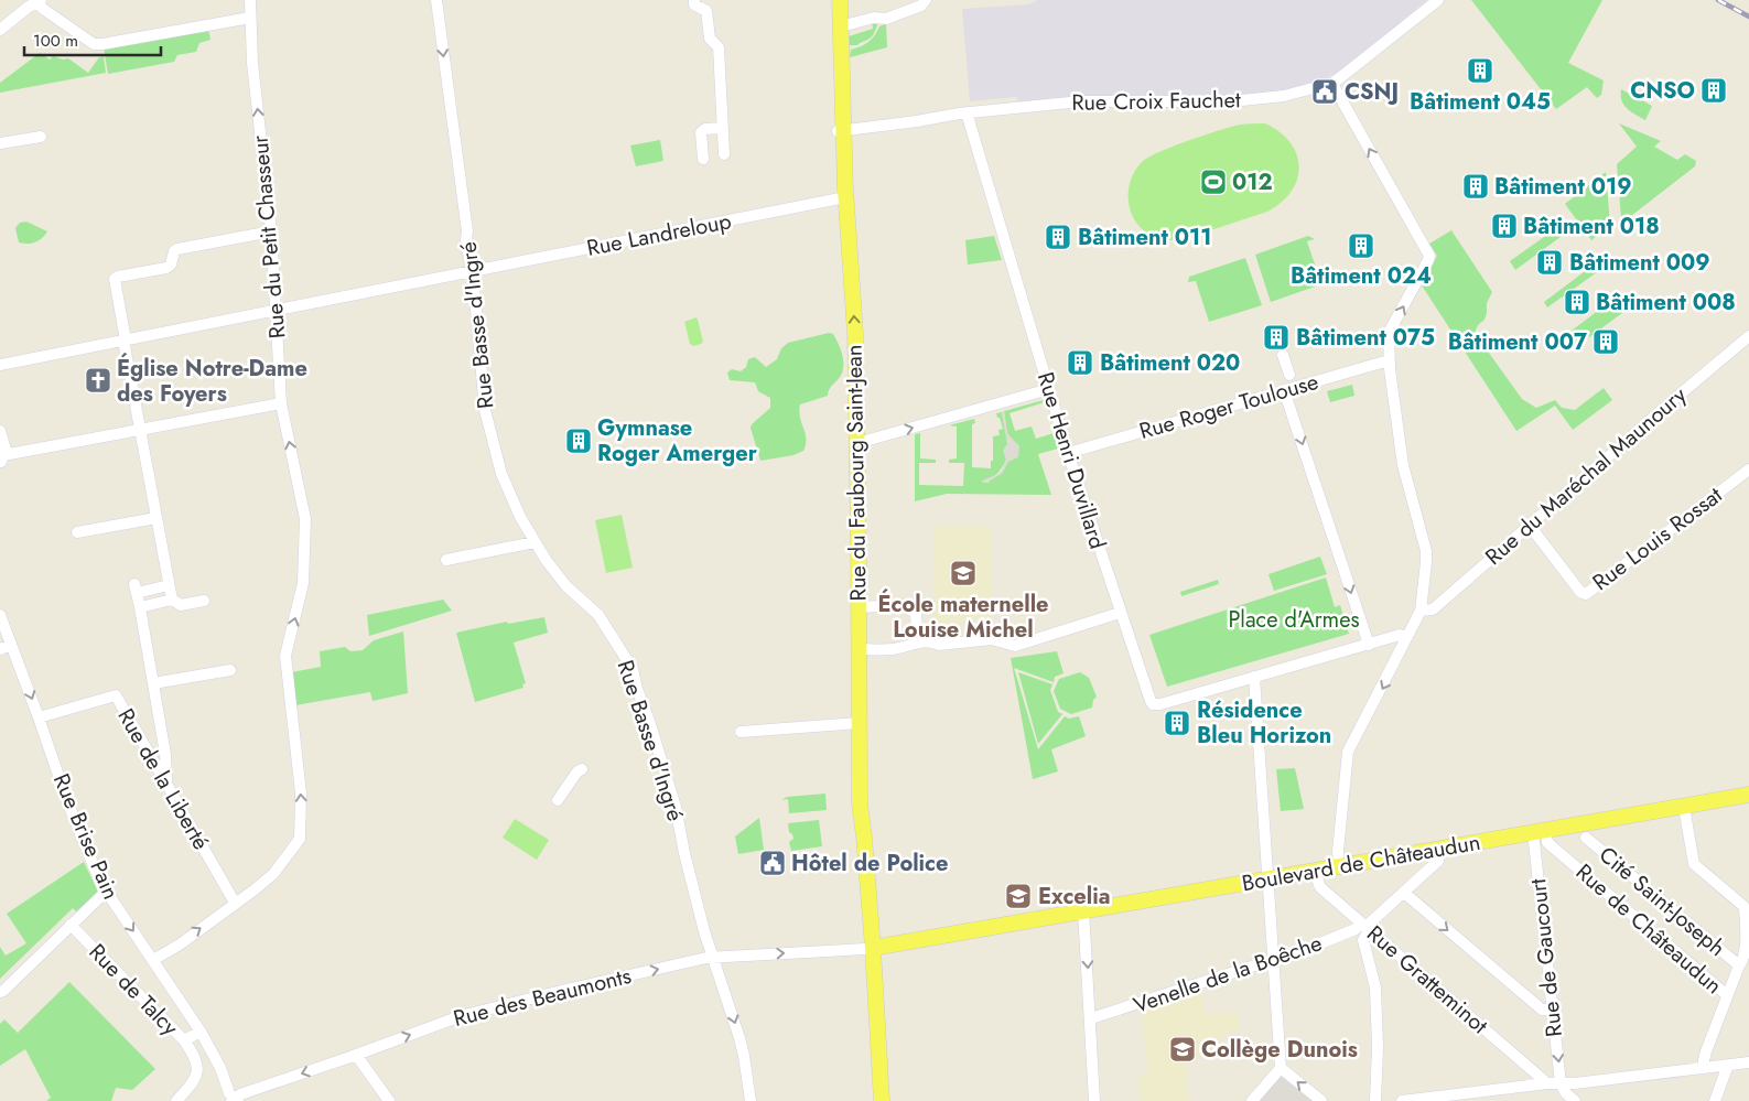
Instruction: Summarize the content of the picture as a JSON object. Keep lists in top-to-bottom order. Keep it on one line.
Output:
{"streets":{"main road":["Rue du Faubourg Saint-Jean","Boulevard de Châteaudun"],"street":["Rue Croix Fauchet","Rue Landreloup","Rue du Petit Chasseur","Rue Basse d'Ingré","Rue Roger Toulouse","Rue Henri Duvillard","Rue du Maréchal Maunoury","Rue Louis Rossat","Rue de la Liberté","Rue Brise Pain","Cité Saint-Joseph","Rue de Châteaudun","Rue de Gaucourt","Venelle de la Boêche","Rue Gratteminot","Rue de Talcy","Rue des Beaumonts"]},"crossings":[["Rue Croix Fauchet","Rue Henri Duvillard"],["Rue Croix Fauchet","Rue du Faubourg Saint-Jean"],["Rue Landreloup","Rue du Petit Chasseur"],["Rue Landreloup","Rue Basse d'Ingré"],["Rue Landreloup","Rue du Faubourg Saint-Jean"],["Rue du Petit Chasseur","Rue de la Liberté"],["Rue du Petit Chasseur","Rue Brise Pain"],["Rue Basse d'Ingré","Rue des Beaumonts"],["Rue Roger Toulouse","Rue Henri Duvillard"],["Rue du Faubourg Saint-Jean","Boulevard de Châteaudun"],["Rue du Faubourg Saint-Jean","Rue des Beaumonts"],["Rue du Maréchal Maunoury","Rue Louis Rossat"],["Rue de la Liberté","Rue Brise Pain"],["Rue Brise Pain","Rue de Talcy"],["Rue Brise Pain","Rue des Beaumonts"],["Boulevard de Châteaudun","Rue de Châteaudun"],["Boulevard de Châteaudun","Rue de Gaucourt"],["Boulevard de Châteaudun","Venelle de la Boêche"],["Boulevard de Châteaudun","Rue Gratteminot"],["Boulevard de Châteaudun","Rue des Beaumonts"],["Rue de Châteaudun","Rue de Gaucourt"],["Venelle de la Boêche","Rue Gratteminot"]],"one_way":["Rue du Petit Chasseur","Rue Basse d'Ingré"],"parks":["Place d'Armes"],"places":{"building":["Bâtiment 045","CNSO","Bâtiment 019","Bâtiment 018","Bâtiment 011","Bâtiment 024","Bâtiment 009","Bâtiment 008","Bâtiment 075","Bâtiment 007","Bâtiment 020","Gymnase Roger Amerger","Résidence Bleu Horizon"],"public building":["CSNJ","Hôtel de Police"],"sports":["012"],"church":["Église Notre-Dame des Foyers"],"school or university":["École maternelle Louise Michel","Excelia","Collège Dunois"]},"scale_bar":"100 m"}
